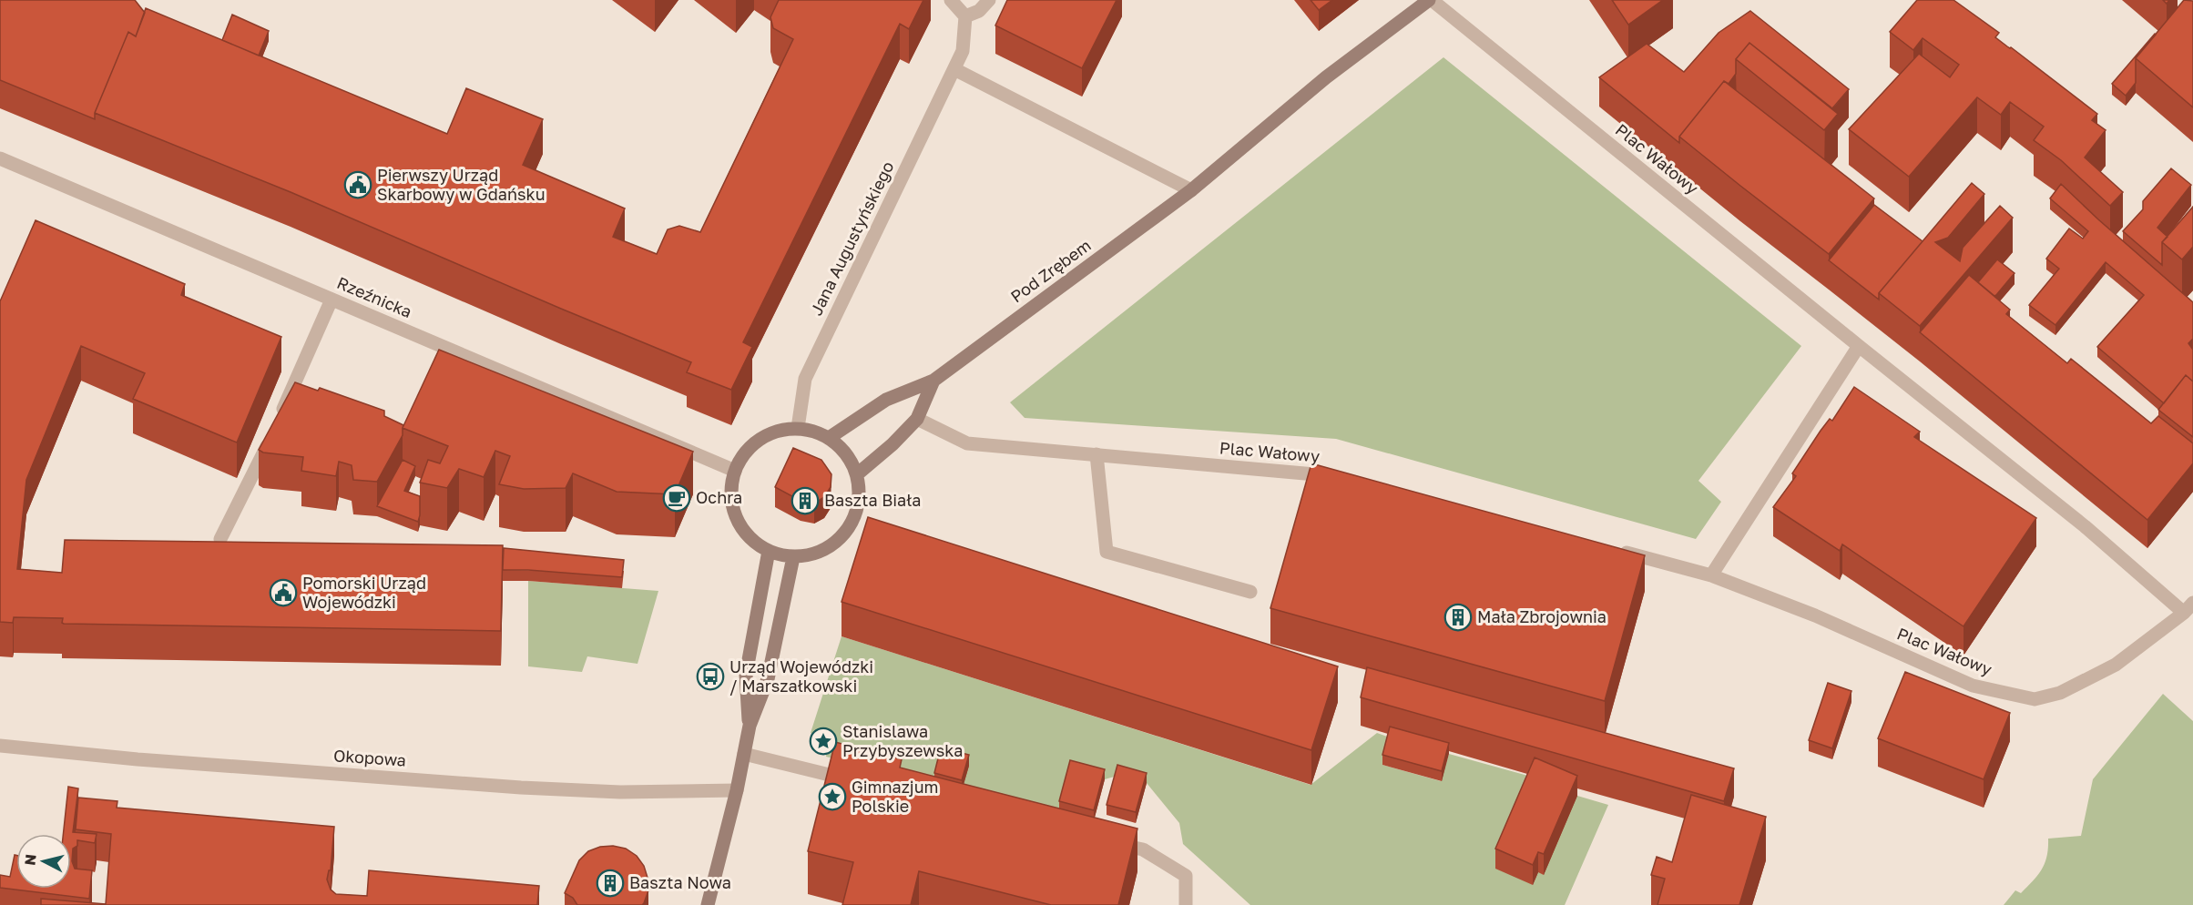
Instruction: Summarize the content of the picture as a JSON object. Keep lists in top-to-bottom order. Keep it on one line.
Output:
{"streets":{"street":["Plac Wałowy","Jana Augustyńskiego","Pod Zrębem","Rzeźnicka","Okopowa"]},"crossings":[["Plac Wałowy","Pod Zrębem"],["Jana Augustyńskiego","Pod Zrębem"],["Jana Augustyńskiego","Rzeźnicka"],["Pod Zrębem","Rzeźnicka"]],"places":{"public building":["Pierwszy Urząd Skarbowy w Gdańsku","Pomorski Urząd Wojewódzki"],"cafe":["Ochra"],"building":["Baszta Biała","Mała Zbrojownia","Baszta Nowa"],"bus stop":["Urząd Wojewódzki / Marszałkowski"],"place":["Stanislawa Przybyszewska","Gimnazjum Polskie"]},"north":"left"}
